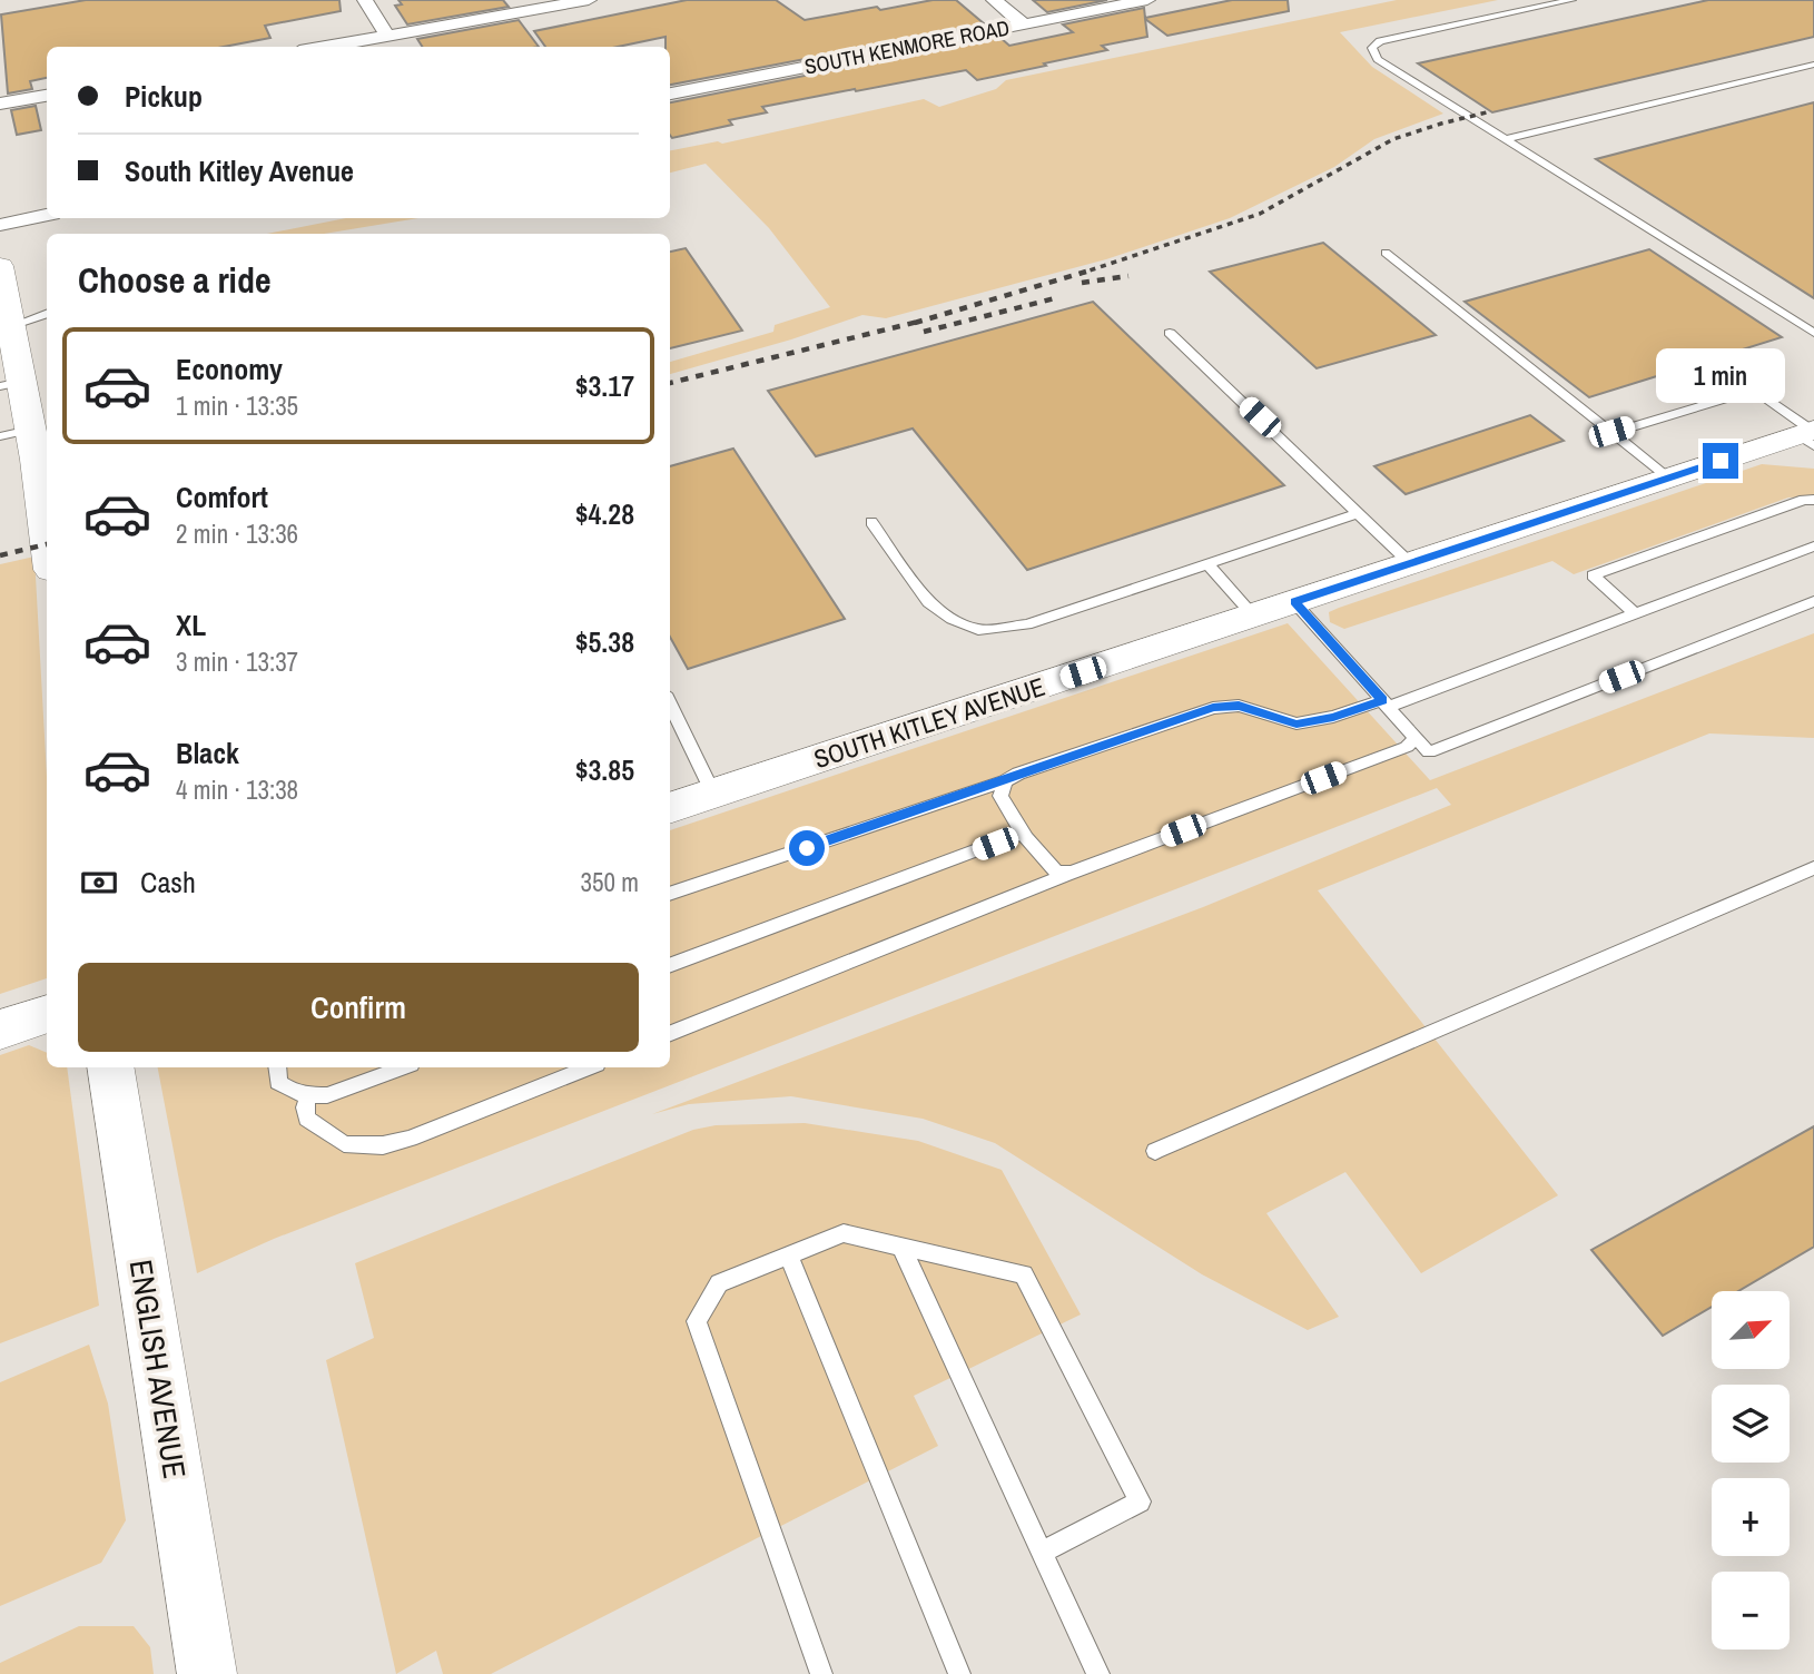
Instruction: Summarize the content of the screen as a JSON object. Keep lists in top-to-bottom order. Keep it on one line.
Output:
{"streets":{"street":["SOUTH KENMORE ROAD","SOUTH KITLEY AVENUE","ENGLISH AVENUE"]},"north":"top right","page":{"banner":["Pickup","South Kitley Avenue"],"heading":"Choose a ride","list":[{"name":"Economy","note":"1 min · 13:35","value":"$3.17"},{"name":"Comfort","note":"2 min · 13:36","value":"$4.28"},{"name":"XL","note":"3 min · 13:37","value":"$5.38"},{"name":"Black","note":"4 min · 13:38","value":"$3.85"}],"bubble":"1 min","pay":["Cash","350 m"],"buttons":"Confirm","map_buttons":["+","−"]}}
